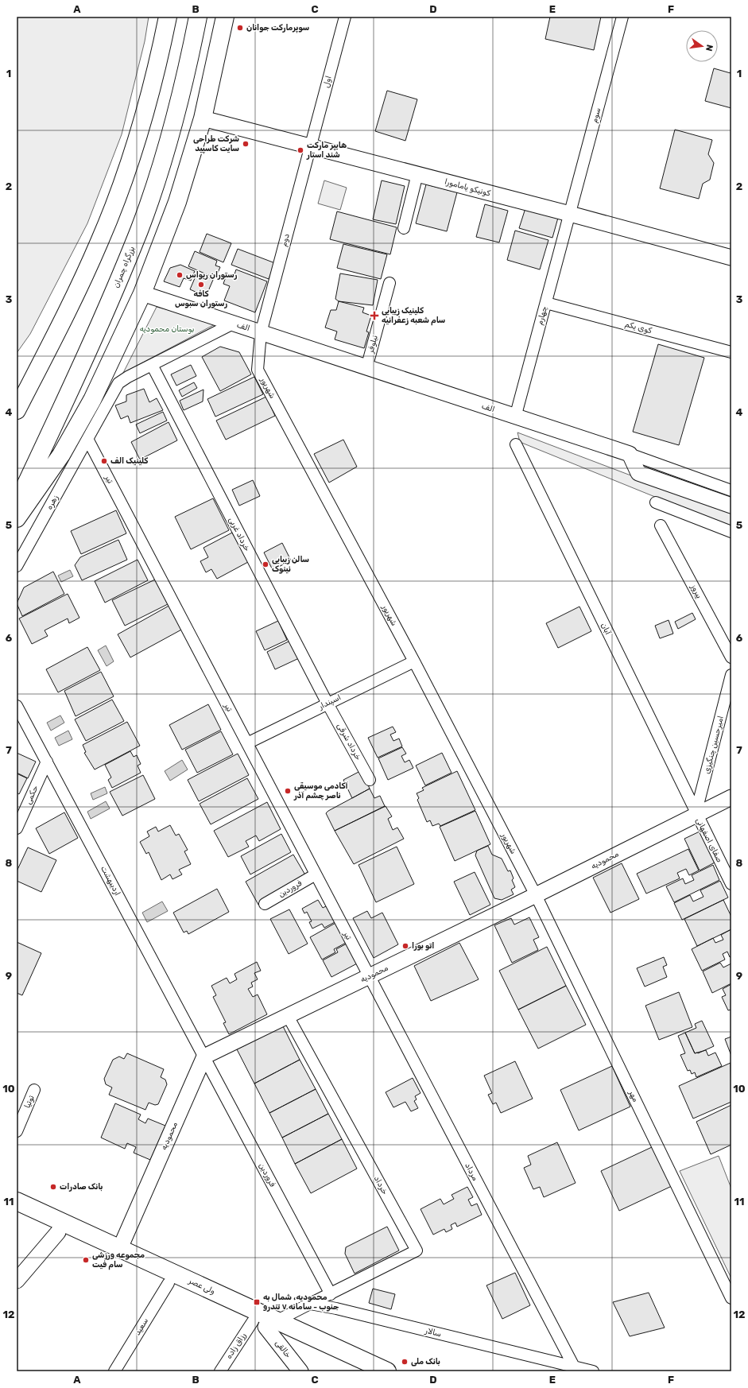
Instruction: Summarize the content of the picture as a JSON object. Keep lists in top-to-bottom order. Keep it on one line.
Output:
{"streets":{"main road":["بزرگراه چمران","ولی عصر"],"street":["اول","سوم","کونیکو یامامورا","دوم","چهارم","الف","کوی یکم","نیلوفر","شهریور","تیر","زهره","خرداد غربی","پیروز","آبان","اسپندار","خرداد شرقی","امیرحسین چنگیزی","حکمی","صفای اصفهانی","محمودیه","اردیبهشت","فروردین","مهر","توتیا","مرداد","خرداد","سعید","سالار","رزاق زاده","خالقی"]},"crossings":[["اول","کونیکو یامامورا"],["اول","دوم"],["سوم","کونیکو یامامورا"],["سوم","چهارم"],["کونیکو یامامورا","دوم"],["کونیکو یامامورا","چهارم"],["دوم","الف"],["دوم","شهریور"],["چهارم","الف"],["چهارم","کوی یکم"],["الف","نیلوفر"],["الف","شهریور"],["الف","تیر"],["الف","زهره"],["الف","خرداد غربی"],["شهریور","اسپندار"],["شهریور","محمودیه"],["شهریور","مهر"],["تیر","زهره"],["تیر","اسپندار"],["تیر","محمودیه"],["تیر","فروردین"],["تیر","مرداد"],["خرداد غربی","اسپندار"],["خرداد غربی","خرداد شرقی"],["آبان","امیرحسین چنگیزی"],["آبان","صفای اصفهانی"],["آبان","محمودیه"],["اسپندار","خرداد شرقی"],["امیرحسین چنگیزی","صفای اصفهانی"],["امیرحسین چنگیزی","محمودیه"],["حکمی","اردیبهشت"],["صفای اصفهانی","محمودیه"],["محمودیه","اردیبهشت"],["محمودیه","فروردین"],["محمودیه","مهر"],["محمودیه","مرداد"],["محمودیه","خرداد"],["محمودیه","ولی عصر"],["اردیبهشت","فروردین"],["فروردین","خرداد"],["مرداد","سالار"],["خرداد","سالار"],["ولی عصر","سعید"],["ولی عصر","رزاق زاده"],["ولی عصر","خالقی"],["رزاق زاده","خالقی"]],"parks":["بوستان محمودیه"],"places":{"other":["سوپرمارکت جوانان","شرکت طراحی سایت کاسپید","هایپر مارکت شند استار","رستوران ریواس","کافه رستوران سبوس","کلینیک الف","سالن زیبایی نینوک","آکادمی موسیقی ناصر چشم آذر","اتو بورا","بانک صادرات","مجموعه ورزشی سام فیت","بانک ملی"],"health":["کلینیک زیبایی سام شعبه زعفرانیه"],"transit":["محمودیه، شمال به جنوب - سامانه ۷ تندرو"]},"north":"right","grid":{"columns":["A","B","C","D","E","F"],"rows":["1","2","3","4","5","6","7","8","9","10","11","12"]}}
